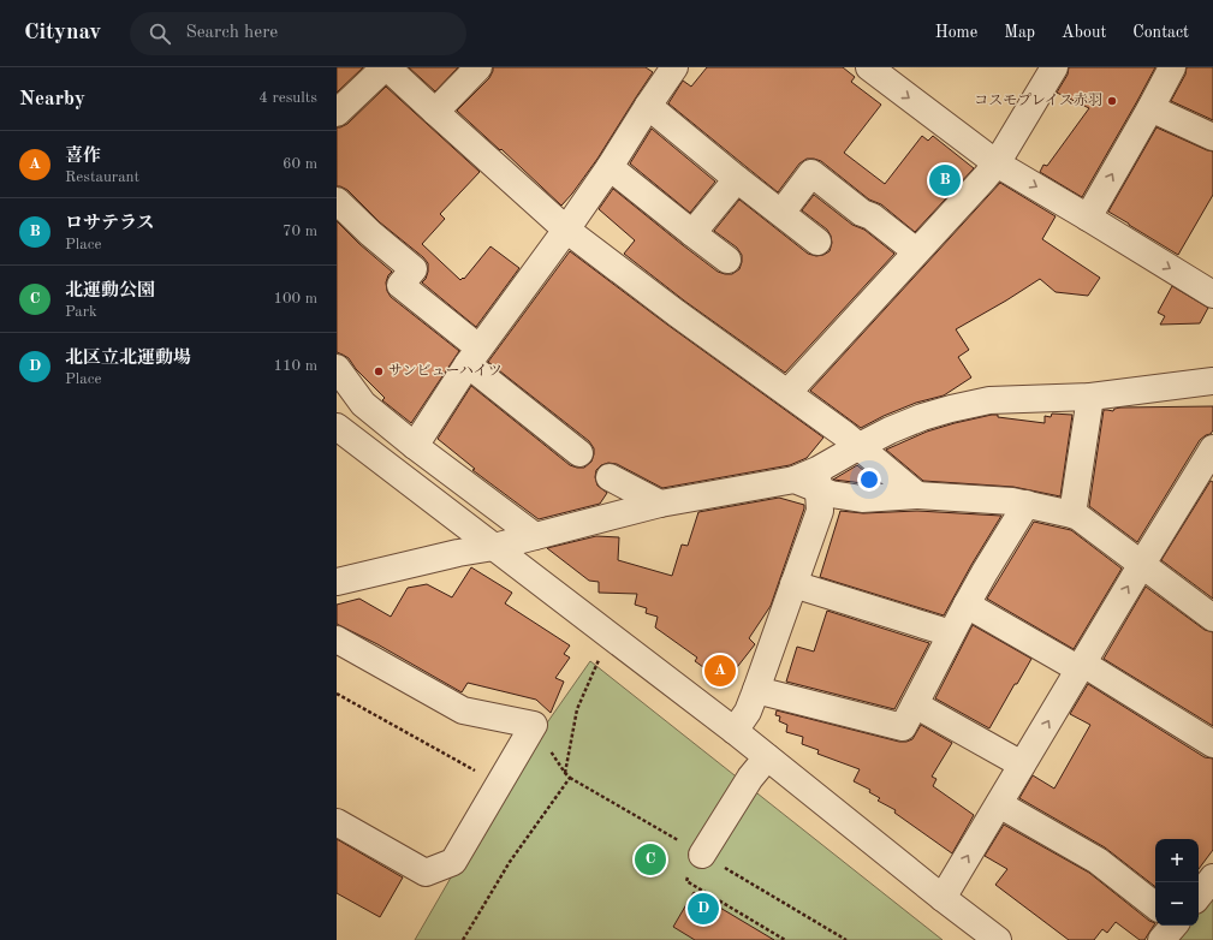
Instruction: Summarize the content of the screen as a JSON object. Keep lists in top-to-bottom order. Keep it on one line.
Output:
{"places":["コスモプレイス赤羽","サンビューハイツ"],"page":{"header":"Citynav","search":"Search here","nav":["Home","Map","About","Contact"],"heading":["Nearby","4 results"],"list":[{"mark":"A","name":"喜作","note":"Restaurant","value":"60 m"},{"mark":"B","name":"ロサテラス","note":"Place","value":"70 m"},{"mark":"C","name":"北運動公園","note":"Park","value":"100 m"},{"mark":"D","name":"北区立北運動場","note":"Place","value":"110 m"}],"pins":["B","A","C","D"],"map_buttons":["+","−"]}}
